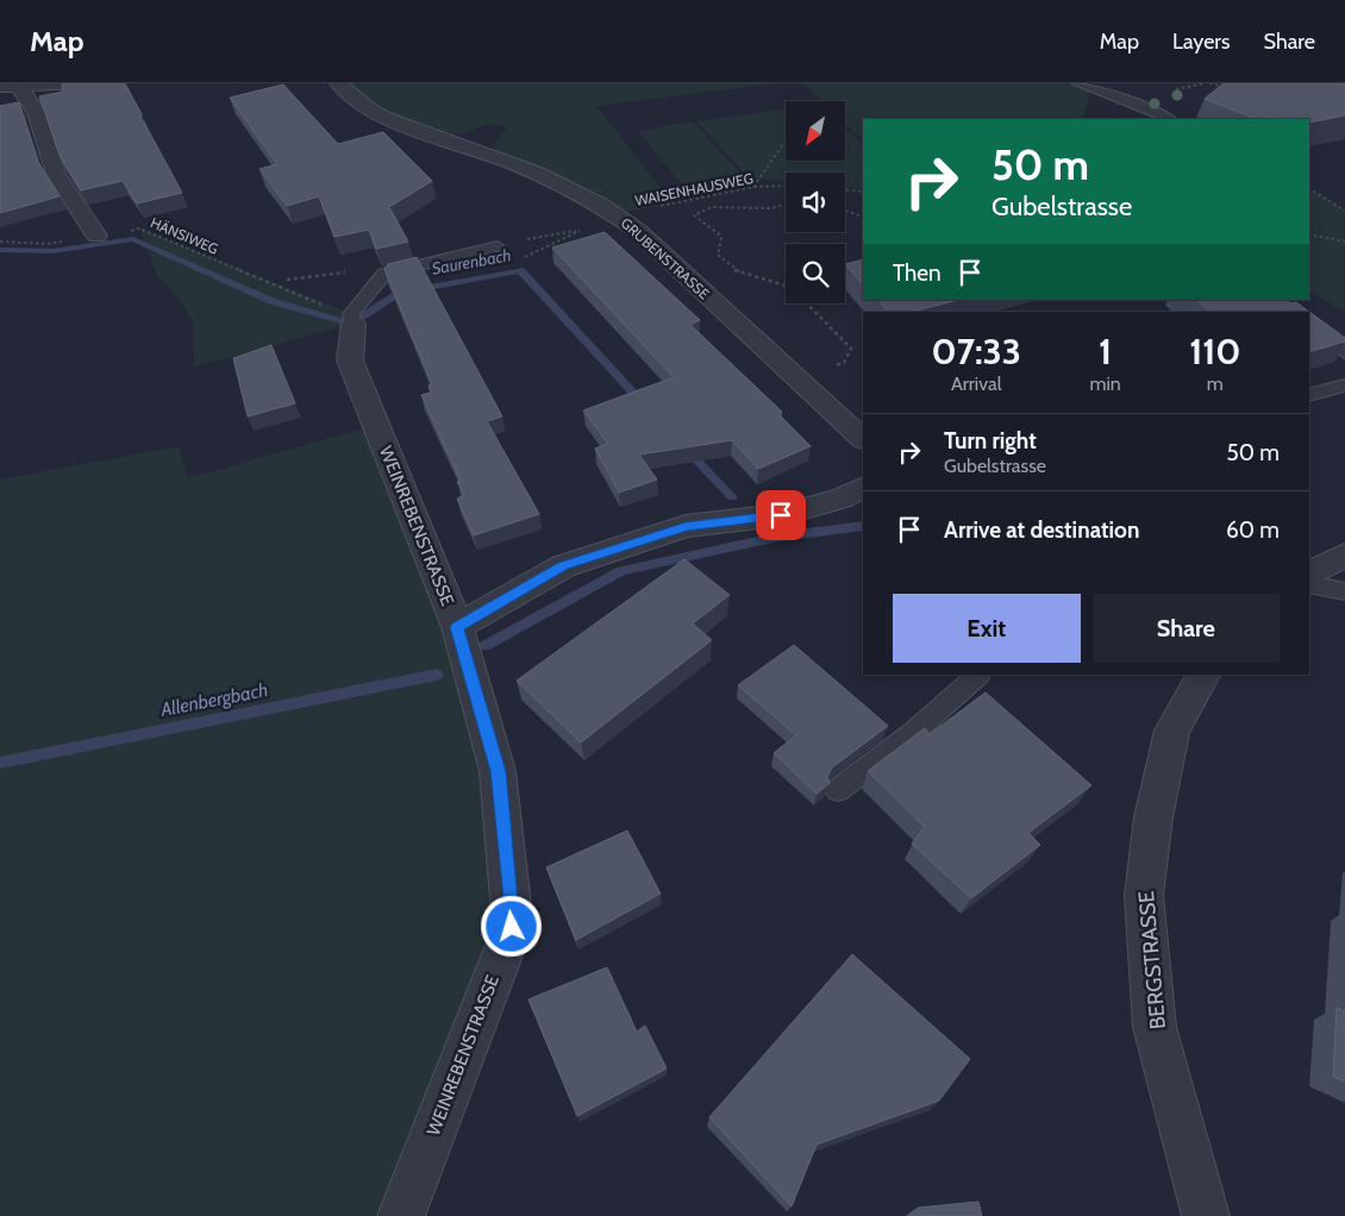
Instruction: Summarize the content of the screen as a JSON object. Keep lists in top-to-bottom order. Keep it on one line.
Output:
{"streets":{"street":["GRUBENSTRASSE","WEINREBENSTRASSE","BERGSTRASSE"],"path":["WAISENHAUSWEG","HÄNSIWEG"]},"crossings":[["WAISENHAUSWEG","GRUBENSTRASSE"],["HÄNSIWEG","WEINREBENSTRASSE"]],"water":["Saurenbach","Allenbergbach"],"north":"bottom left","page":{"header":"Map","nav":["Map","Layers","Share"],"turn":["50 m","Gubelstrasse"],"then":"Then","eta":["07:33","Arrival","1","min","110","m"],"list":[{"name":"Turn right","note":"Gubelstrasse","value":"50 m"},{"name":"Arrive at destination","value":"60 m"}],"buttons":["Exit","Share"]}}
